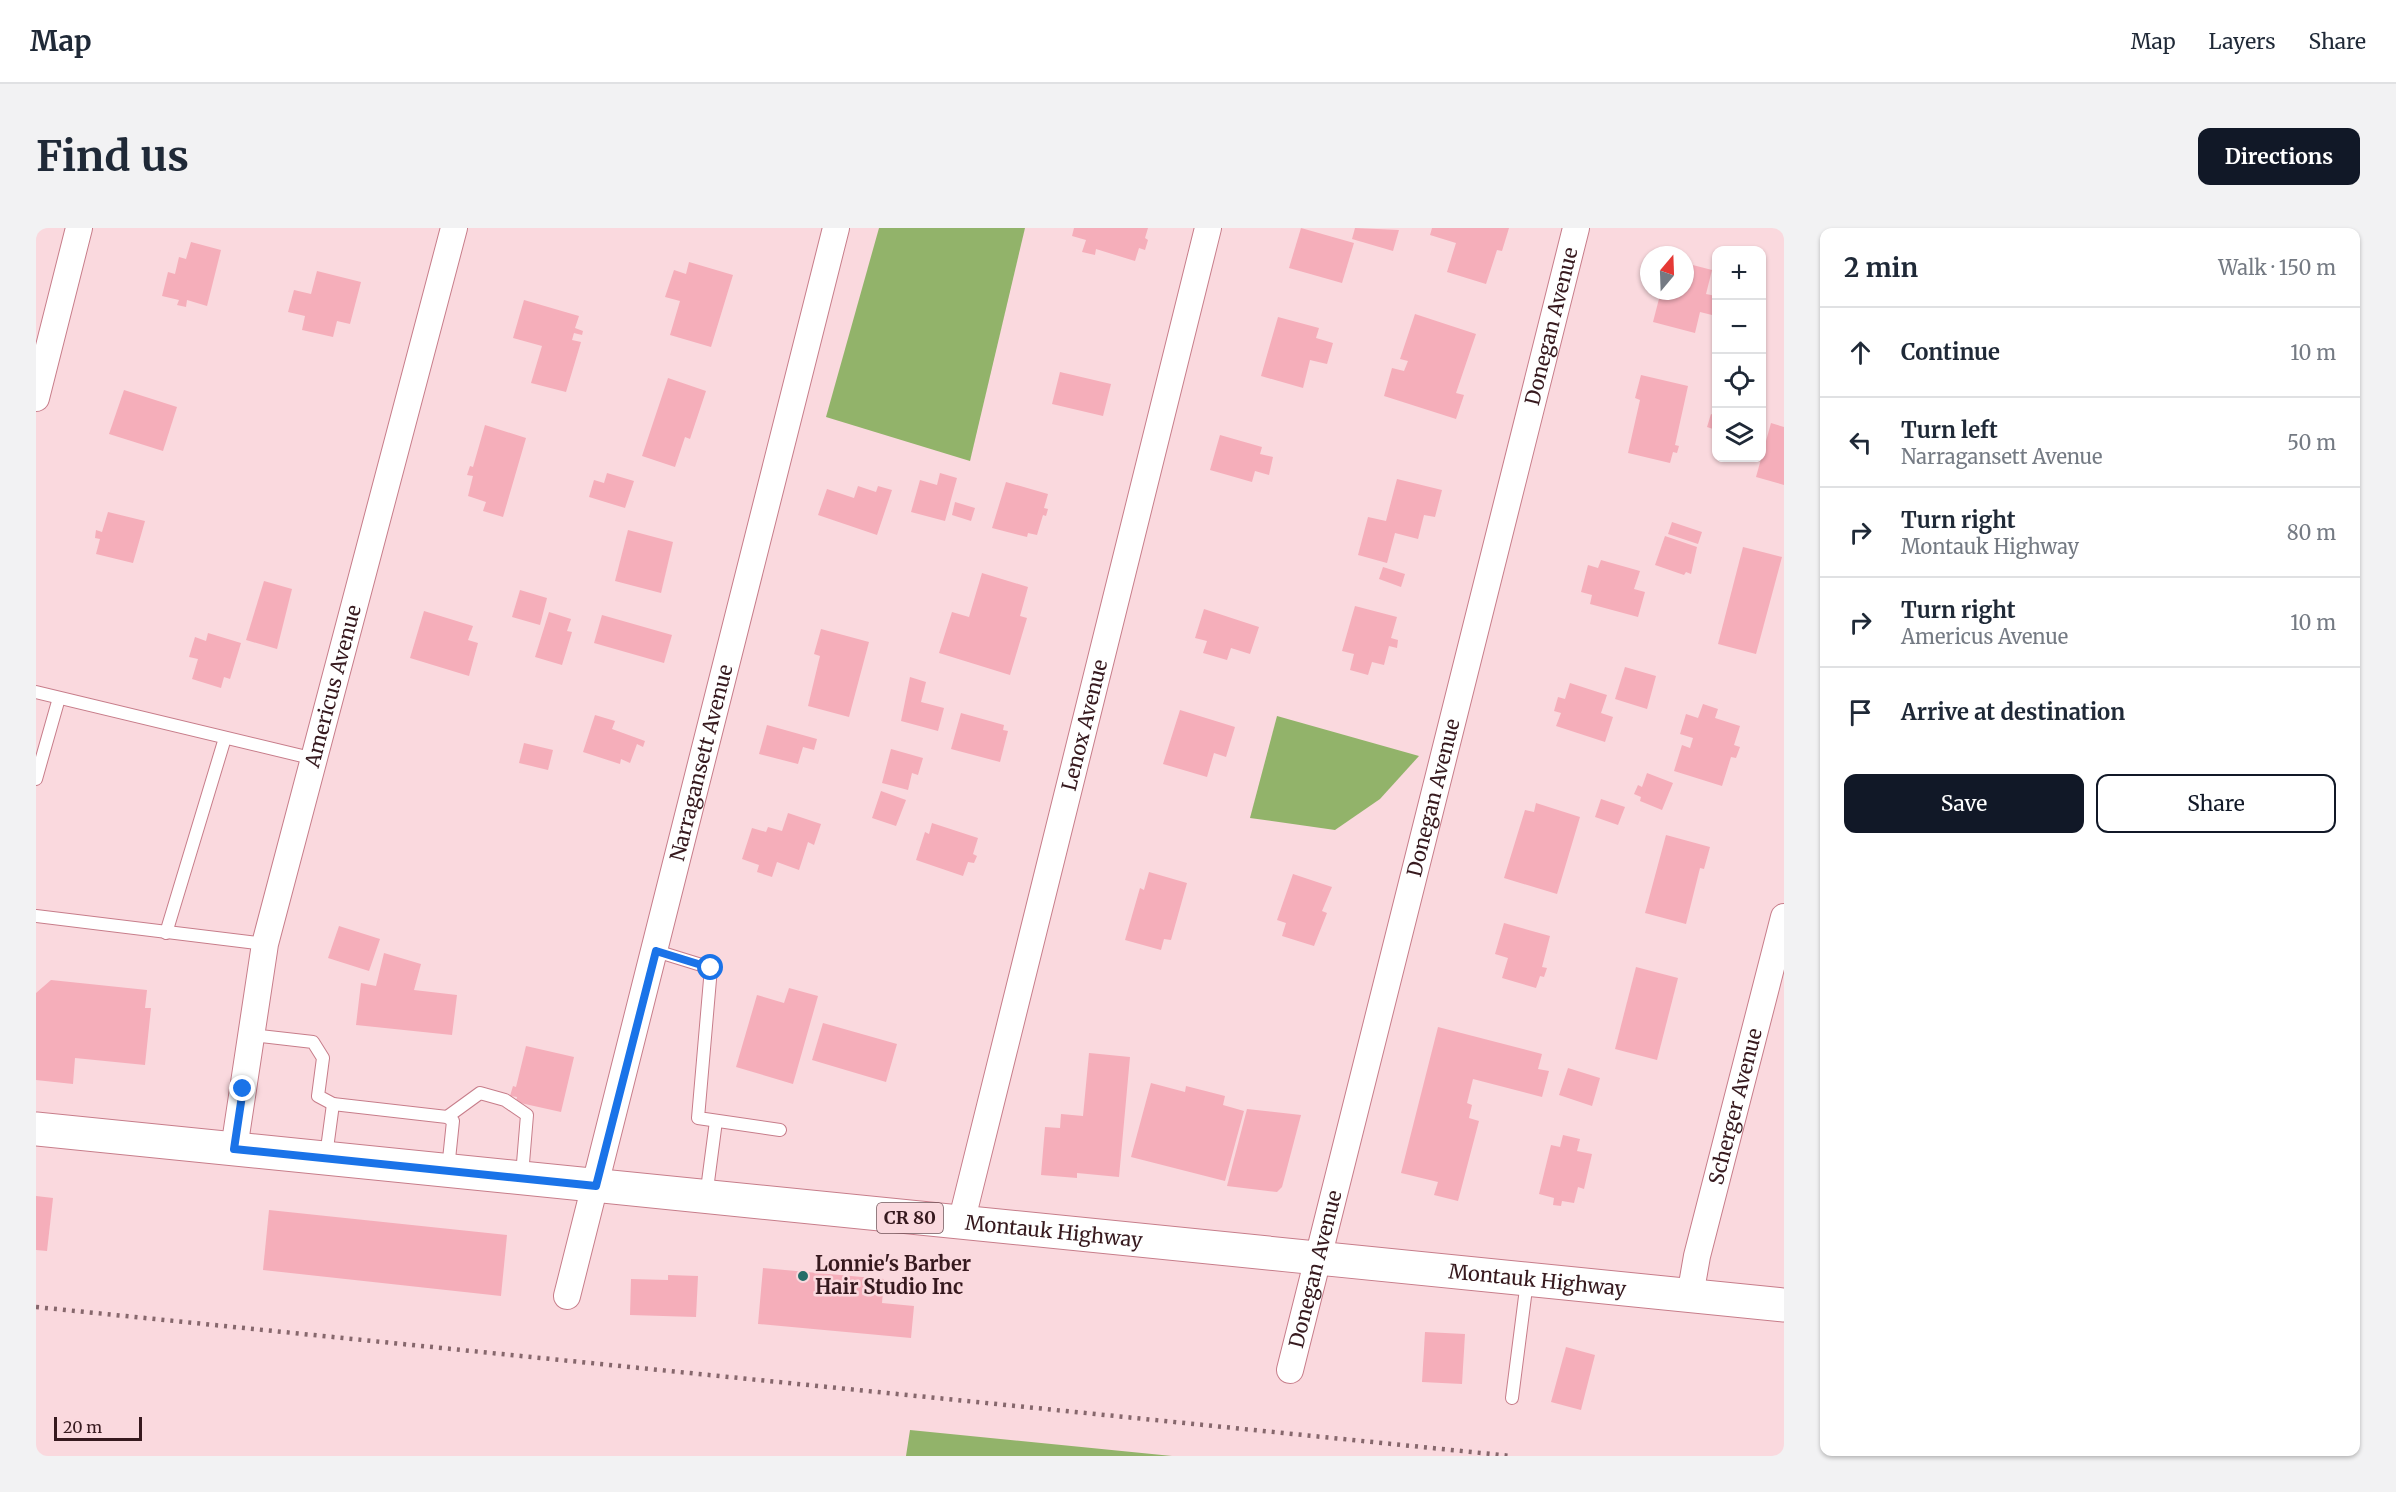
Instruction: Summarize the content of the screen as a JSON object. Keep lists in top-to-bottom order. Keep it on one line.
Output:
{"streets":{"main road":["CR 80","Montauk Highway"],"street":["Donegan Avenue","Americus Avenue","Lenox Avenue","Narragansett Avenue","Scherger Avenue"]},"crossings":[["Donegan Avenue","Montauk Highway"],["Americus Avenue","Montauk Highway"],["Lenox Avenue","Montauk Highway"],["Narragansett Avenue","Montauk Highway"],["Scherger Avenue","Montauk Highway"]],"places":["Lonnie's Barber Hair Studio Inc"],"scale_bar":"20 m","north":"top","page":{"header":"Map","nav":["Map","Layers","Share"],"buttons":["Directions",["Save","Share"]],"title":"Find us","heading":["2 min","Walk · 150 m"],"map_buttons":["+","−"],"list":[["Continue","10 m"],["Turn left","Narragansett Avenue","50 m"],["Turn right","Montauk Highway","80 m"],["Turn right","Americus Avenue","10 m"],"Arrive at destination"],"scale":"20 m"}}
